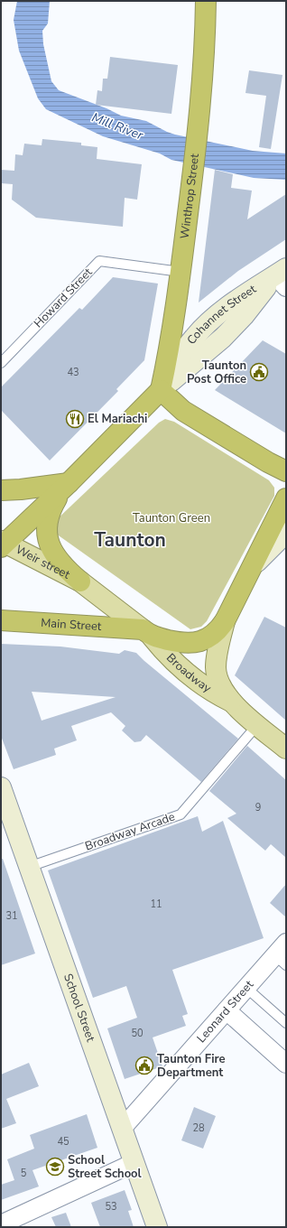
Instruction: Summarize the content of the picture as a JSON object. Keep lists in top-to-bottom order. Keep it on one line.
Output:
{"streets":{"highway":["Winthrop Street","Main Street"],"main road":["Weir street","Broadway"],"street":["Cohannet Street","School Street","Leonard Street"],"lane":["Howard Street","Broadway Arcade"]},"crossings":[["Winthrop Street","Howard Street"],["Winthrop Street","Cohannet Street"],["Main Street","Broadway"],["Broadway","Broadway Arcade"],["Broadway Arcade","School Street"],["School Street","Leonard Street"]],"districts":["Taunton"],"water":["Mill River"],"parks":["Taunton Green"],"places":{"public building":["Taunton Post Office","Taunton Fire Department"],"restaurant":["El Mariachi"],"school or university":["School Street School"]},"house_numbers":["43","9","11","31","50","28","45","5","53"]}
